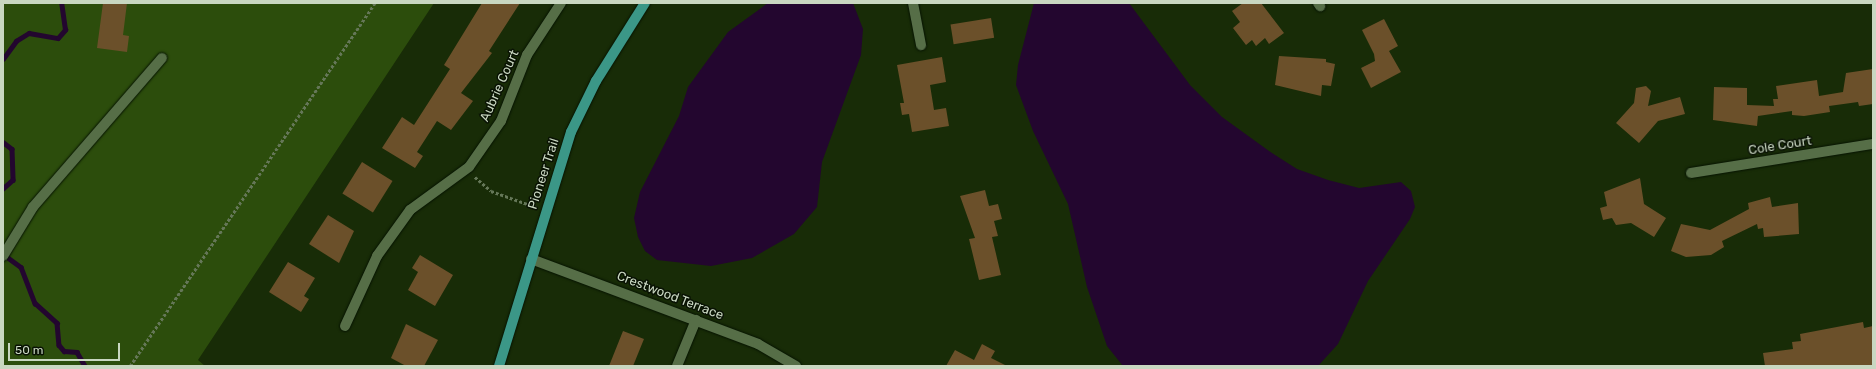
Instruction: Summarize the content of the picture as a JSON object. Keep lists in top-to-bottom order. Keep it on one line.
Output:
{"streets":{"main road":["Pioneer Trail"],"street":["Aubrie Court","Cole Court","Crestwood Terrace"]},"crossings":[["Pioneer Trail","Crestwood Terrace"]],"scale_bar":"50 m"}
